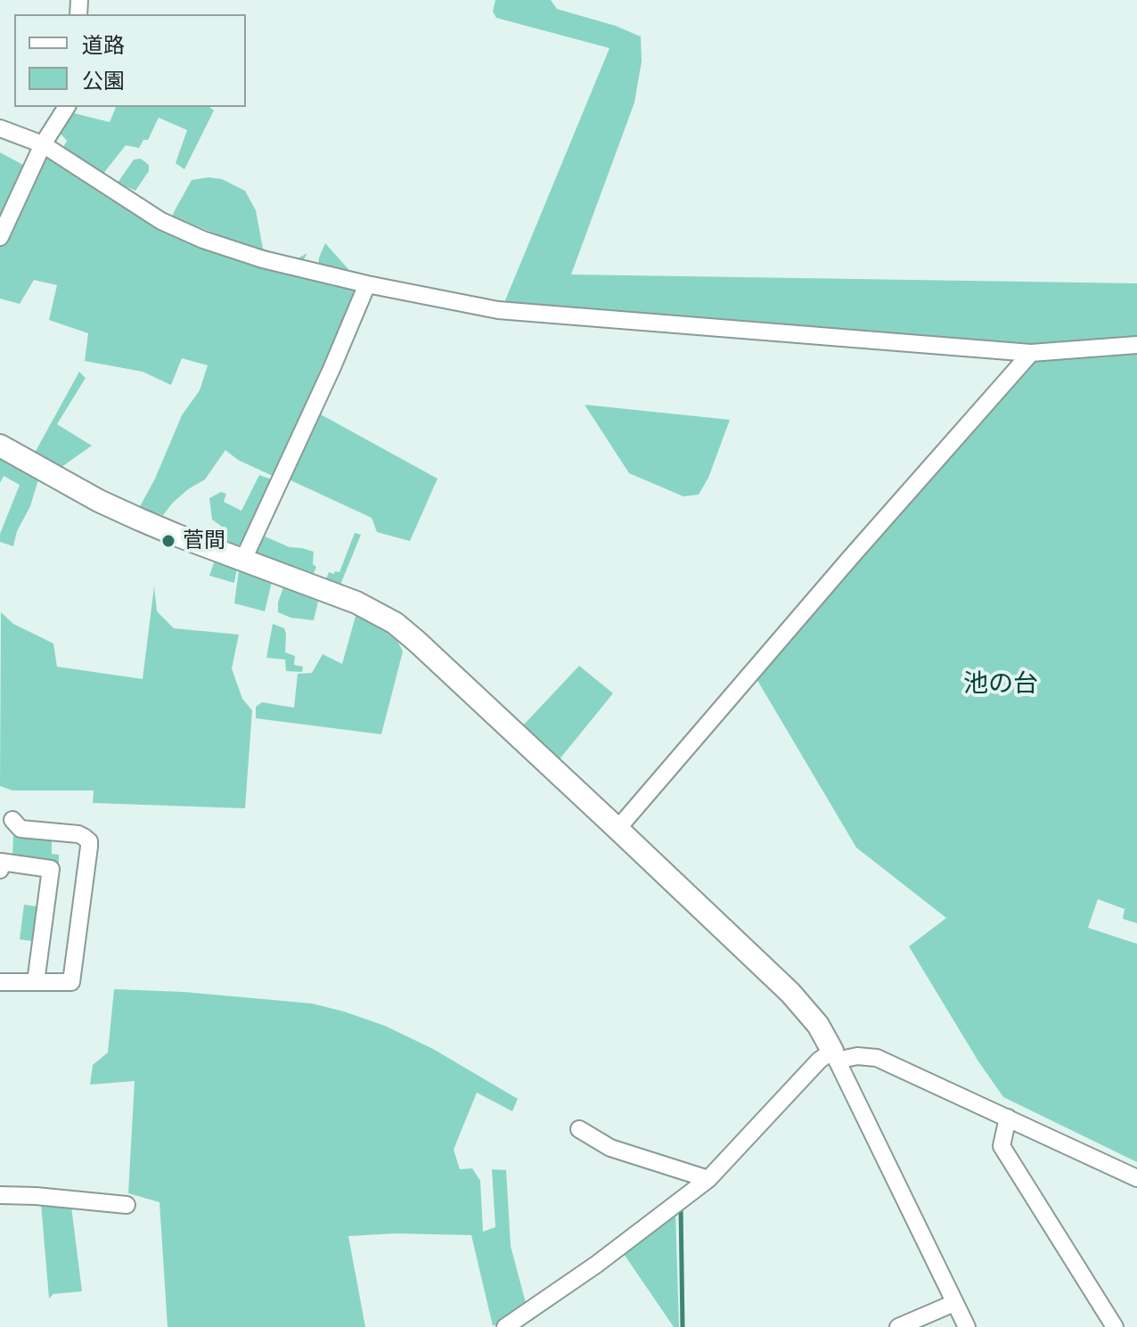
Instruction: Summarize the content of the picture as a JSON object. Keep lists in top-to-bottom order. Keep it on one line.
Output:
{"districts":["池の台"],"places":["菅間"],"legend":["道路","公園"]}
